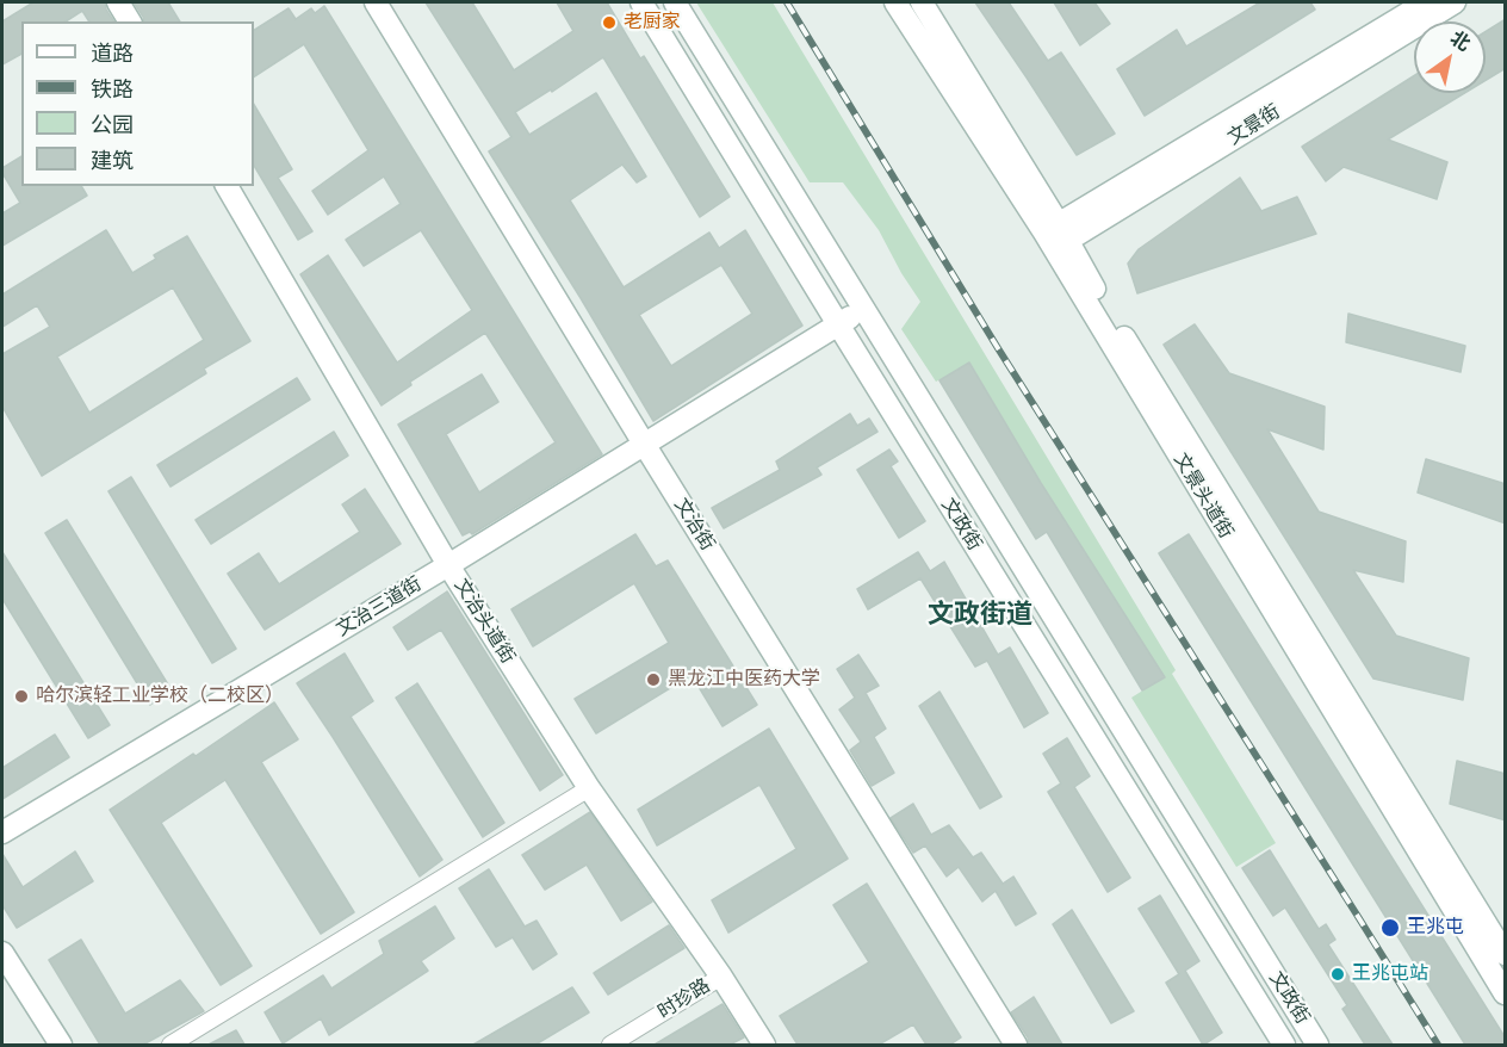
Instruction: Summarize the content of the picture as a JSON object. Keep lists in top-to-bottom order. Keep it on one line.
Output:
{"streets":{"main road":["文景街","文景头道街","文治街","文政街","文治三道街","文治头道街"],"street":["时珍路"]},"crossings":[["文景街","文景头道街"],["文治街","文治三道街"],["文政街","文治三道街"],["文治三道街","文治头道街"],["文治头道街","时珍路"]],"districts":["文政街道"],"places":["老厨家","黑龙江中医药大学","哈尔滨轻工业学校（二校区）","王兆屯","王兆屯站"],"legend":["道路","铁路","公园","建筑"],"north":"top right"}
